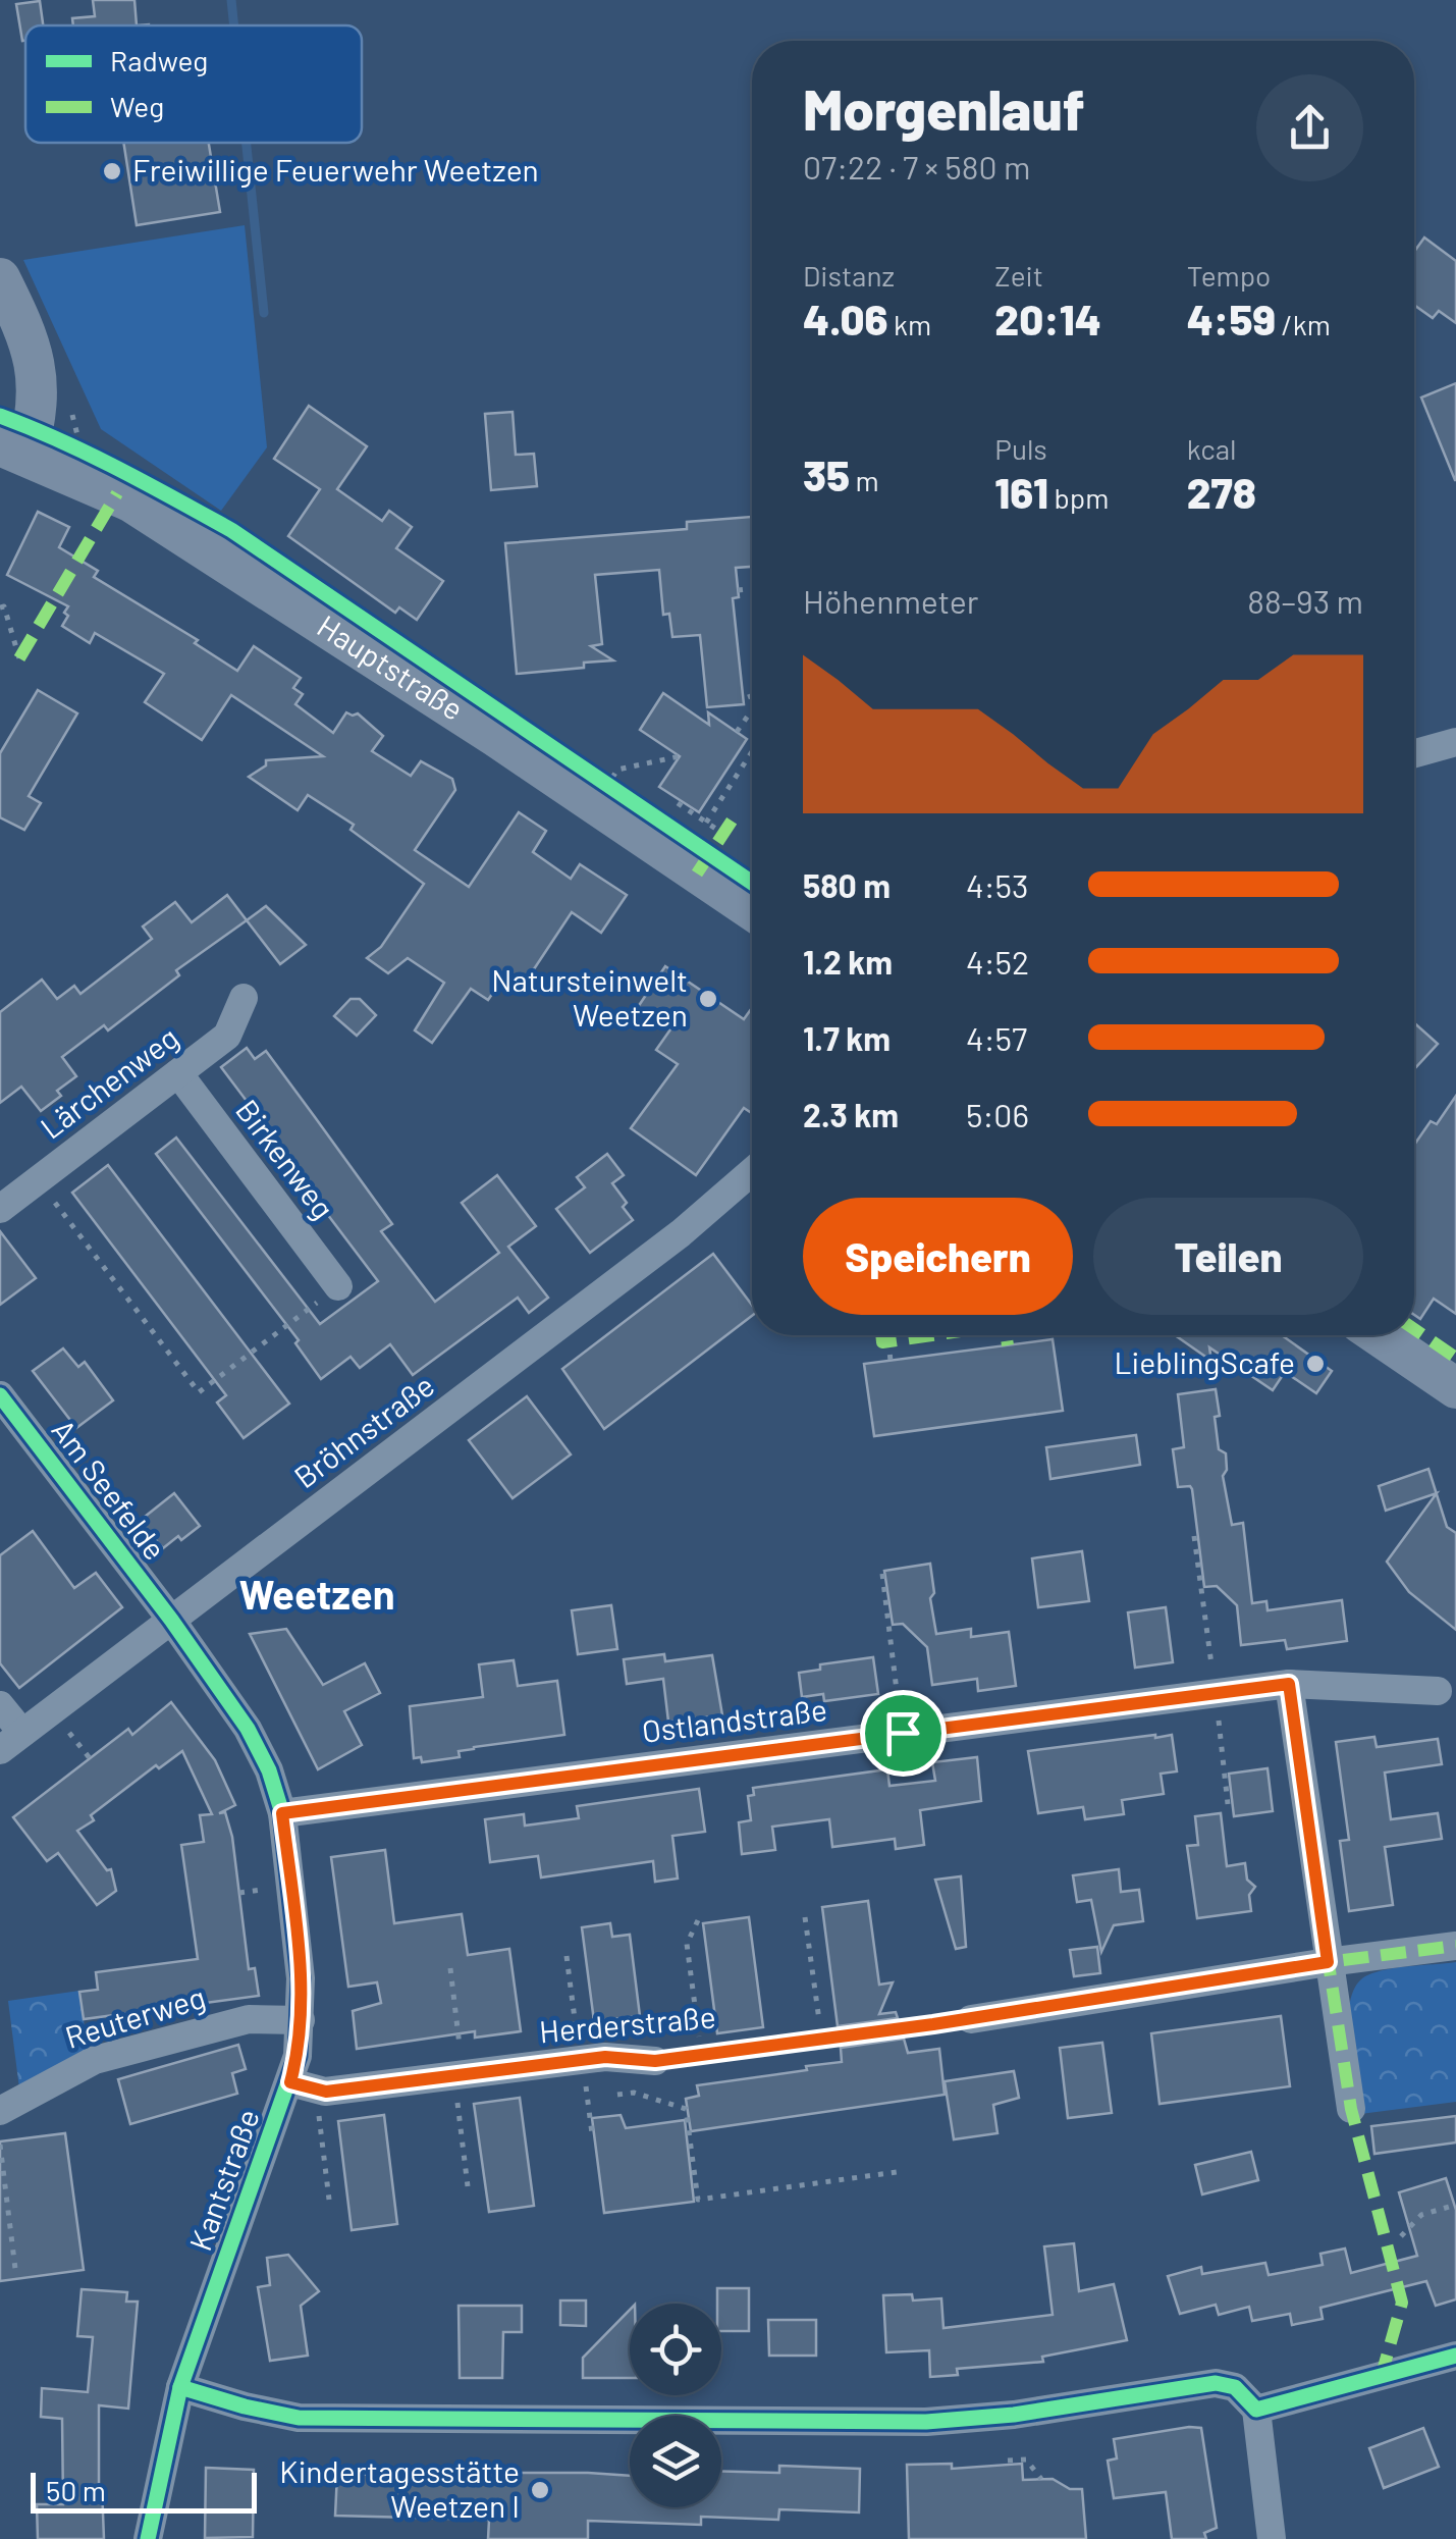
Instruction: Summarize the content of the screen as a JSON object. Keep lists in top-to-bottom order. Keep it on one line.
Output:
{"streets":{"street":["Hauptstraße","Lärchenweg","Birkenweg","Bröhnstraße","Am Seefelde","Ostlandstraße","Reuterweg","Herderstraße","Kantstraße"]},"crossings":[["Lärchenweg","Birkenweg"],["Bröhnstraße","Am Seefelde"],["Bröhnstraße","Kantstraße"],["Am Seefelde","Kantstraße"],["Ostlandstraße","Kantstraße"],["Reuterweg","Kantstraße"],["Herderstraße","Kantstraße"]],"districts":["Weetzen"],"places":["Freiwillige Feuerwehr Weetzen","Natursteinwelt Weetzen","LieblingScafe","Kindertagesstätte Weetzen I"],"legend":["Radweg","Weg"],"scale_bar":"50 m","page":{"heading":["Morgenlauf","07:22 · 7 × 580 m"],"stats":[["Distanz","4.06 km"],["Zeit","20:14"],["Tempo","4:59 /km"],["35 m"],["Puls","161 bpm"],["kcal","278"]],"chart":["Höhenmeter","88–93 m"],"list":[{"name":"580 m","note":"4:53"},{"name":"1.2 km","note":"4:52"},{"name":"1.7 km","note":"4:57"},{"name":"2.3 km","note":"5:06"}],"buttons":["Speichern","Teilen"],"scale":"50 m"}}
